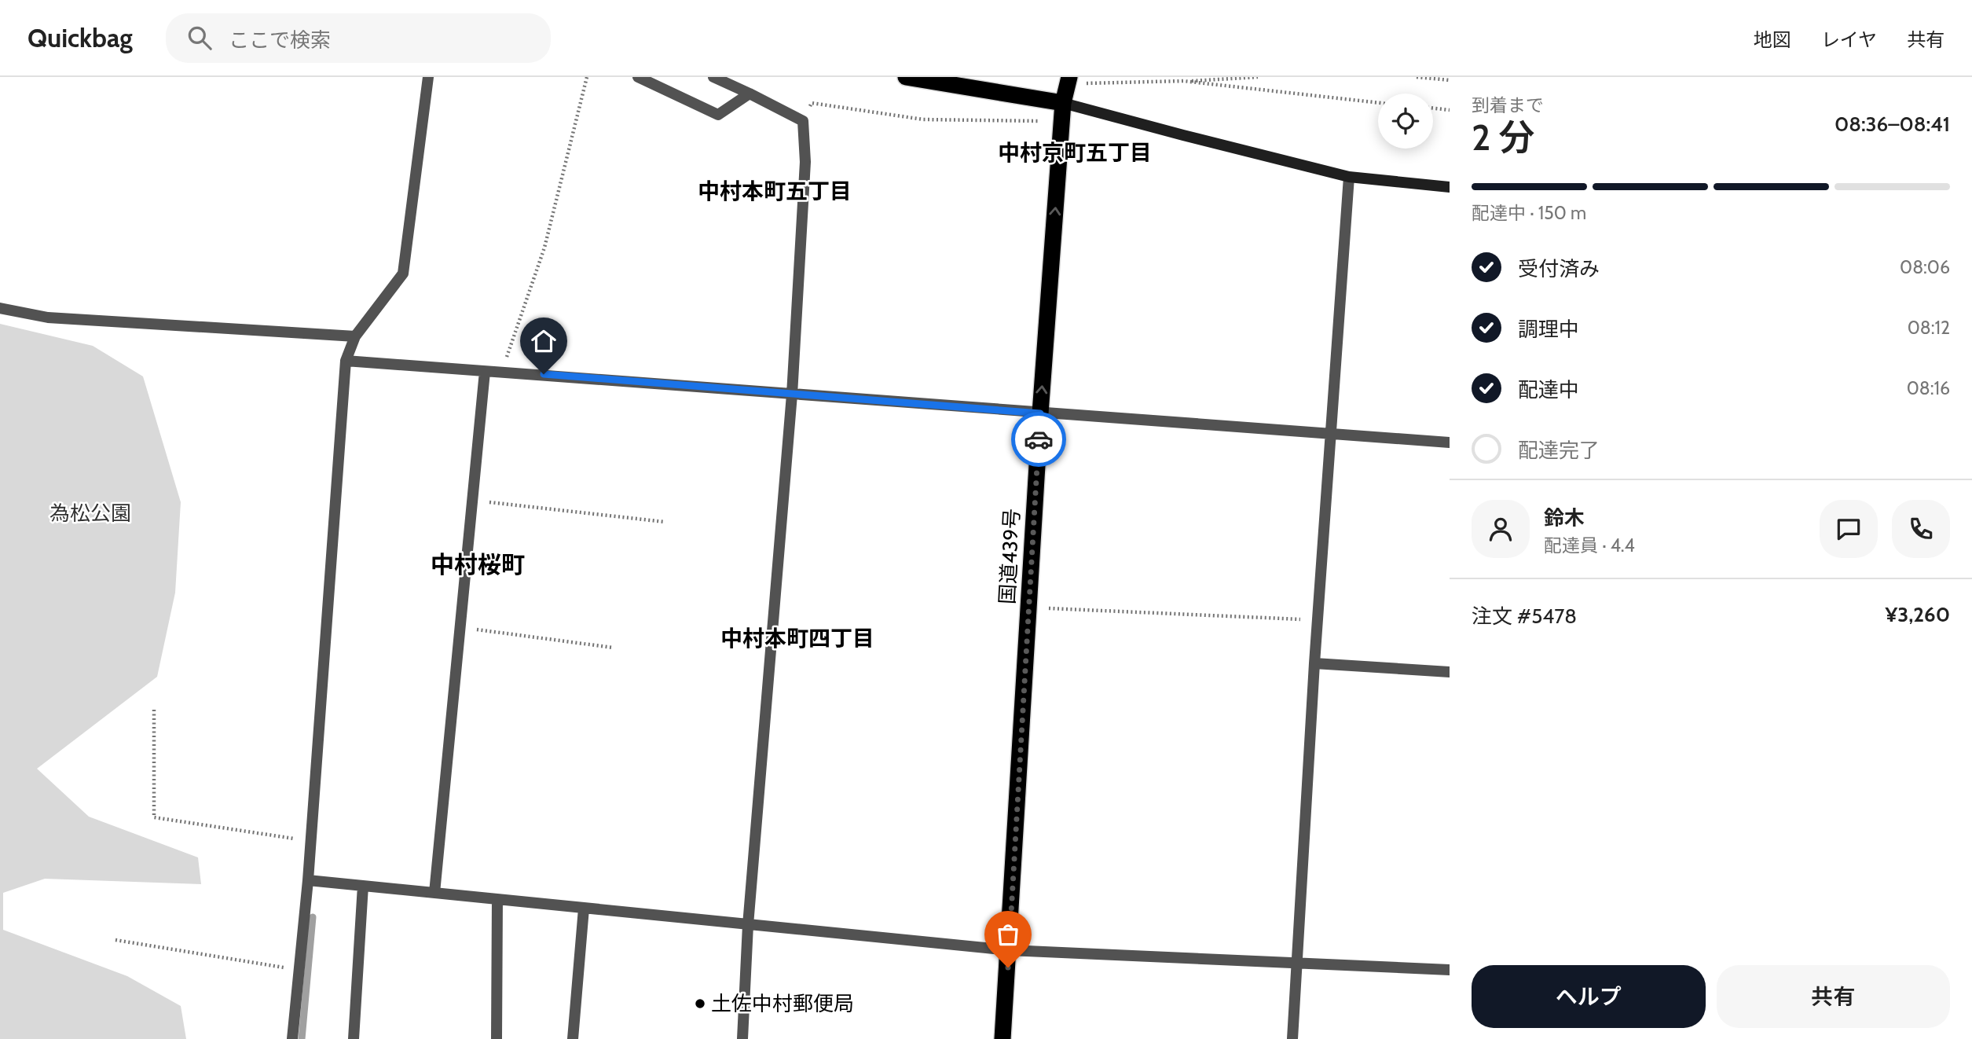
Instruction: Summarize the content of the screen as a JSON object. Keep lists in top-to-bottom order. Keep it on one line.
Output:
{"streets":{"highway":["国道439号"]},"districts":["中村京町五丁目","中村本町五丁目","中村桜町","中村本町四丁目"],"parks":["為松公園"],"places":["土佐中村郵便局"],"page":{"header":"Quickbag","search":"ここで検索","nav":["地図","レイヤ","共有"],"heading":["2 分","到着まで","08:36–08:41"],"panel":["鈴木","配達員 · 4.4","注文 #5478","¥3,260"],"bar":"配達中 · 150 m","list":[["受付済み","08:06"],["調理中","08:12"],["配達中","08:16"],"配達完了"],"buttons":["ヘルプ","共有"]}}
